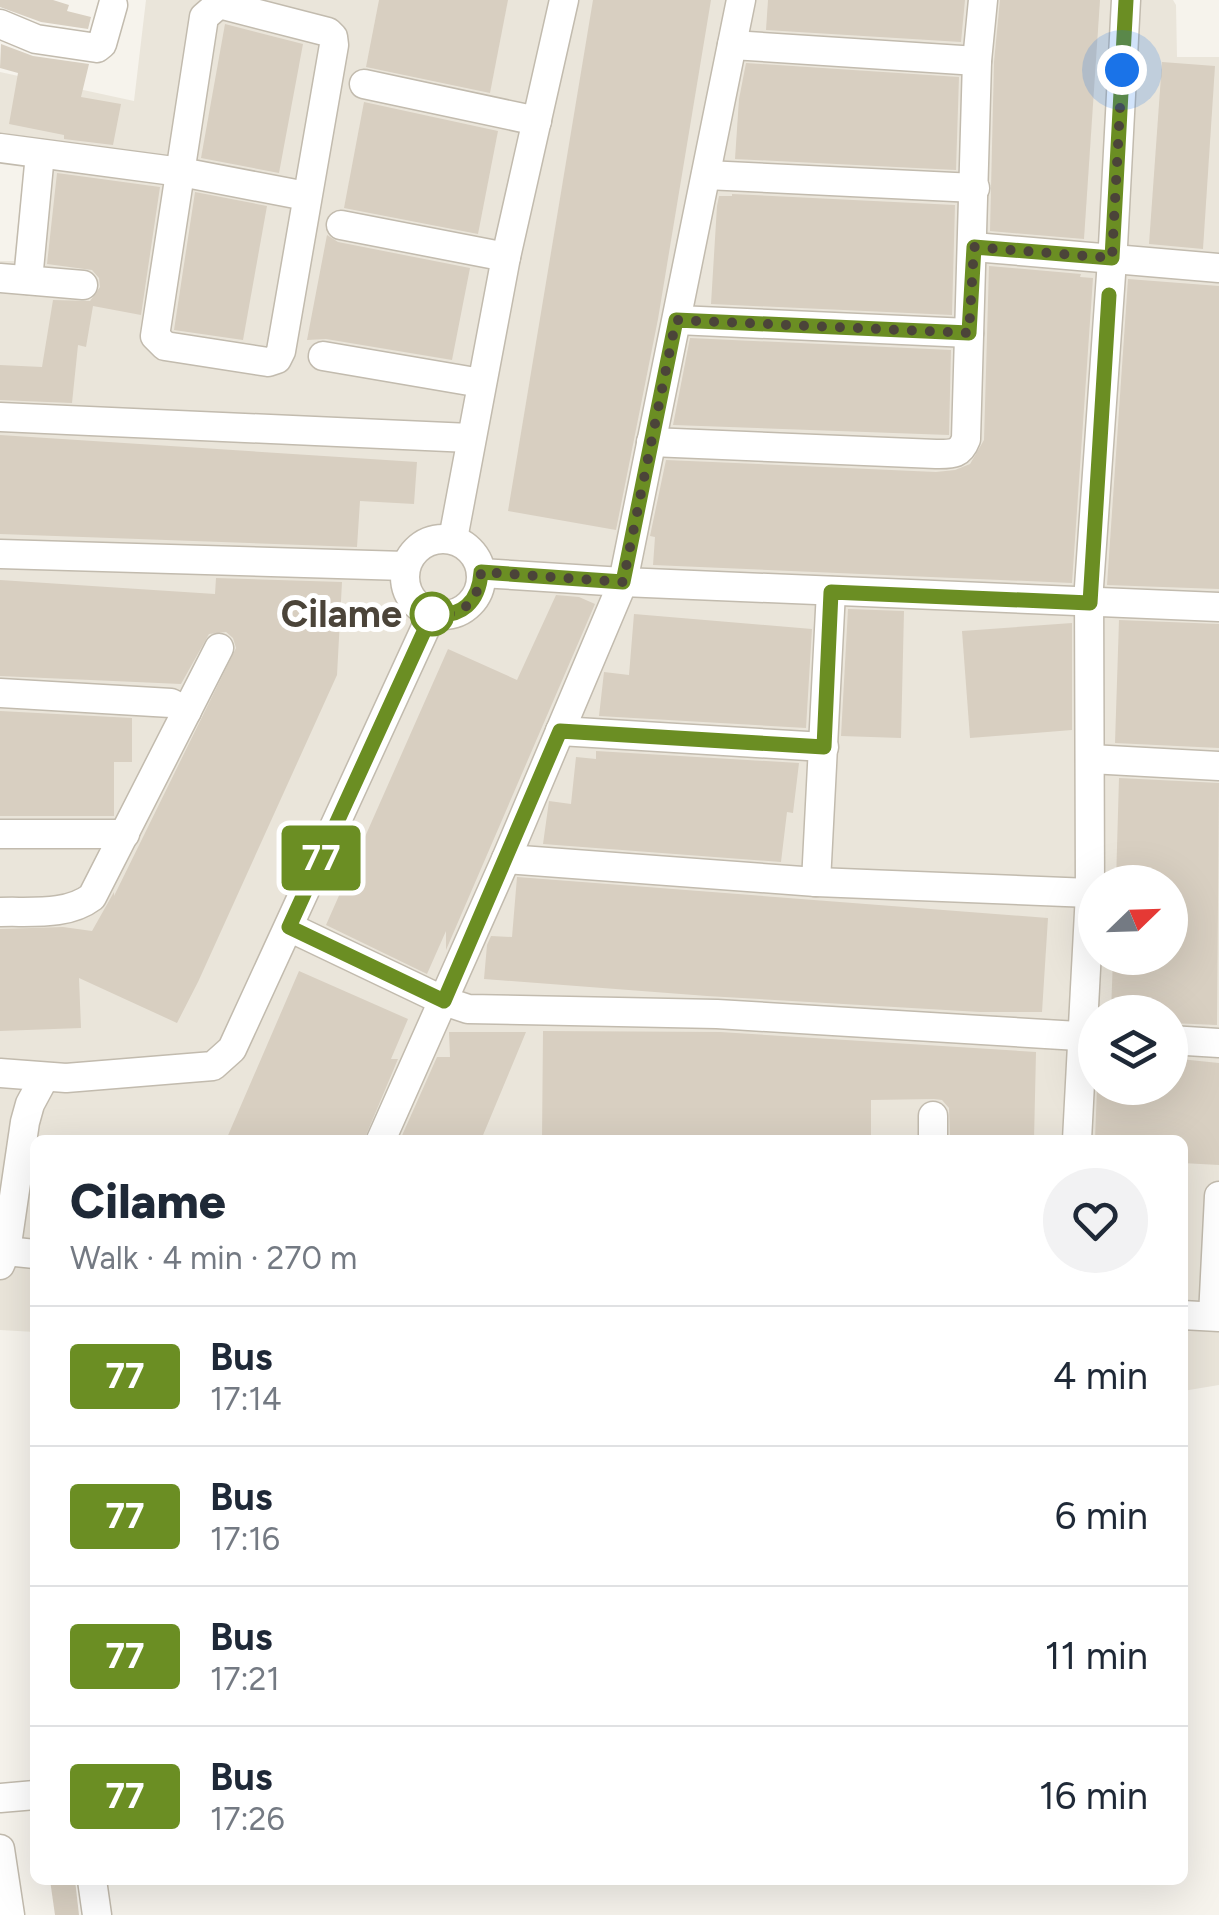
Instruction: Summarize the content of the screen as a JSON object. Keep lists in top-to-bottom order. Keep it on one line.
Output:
{"places":["Cilame"],"lines":["bus line 77"],"north":"top right","page":{"on_map":"77","heading":["Cilame","Walk · 4 min · 270 m"],"list":[{"mark":"77","name":"Bus","note":"17:14","value":"4 min"},{"mark":"77","name":"Bus","note":"17:16","value":"6 min"},{"mark":"77","name":"Bus","note":"17:21","value":"11 min"},{"mark":"77","name":"Bus","note":"17:26","value":"16 min"}]}}
